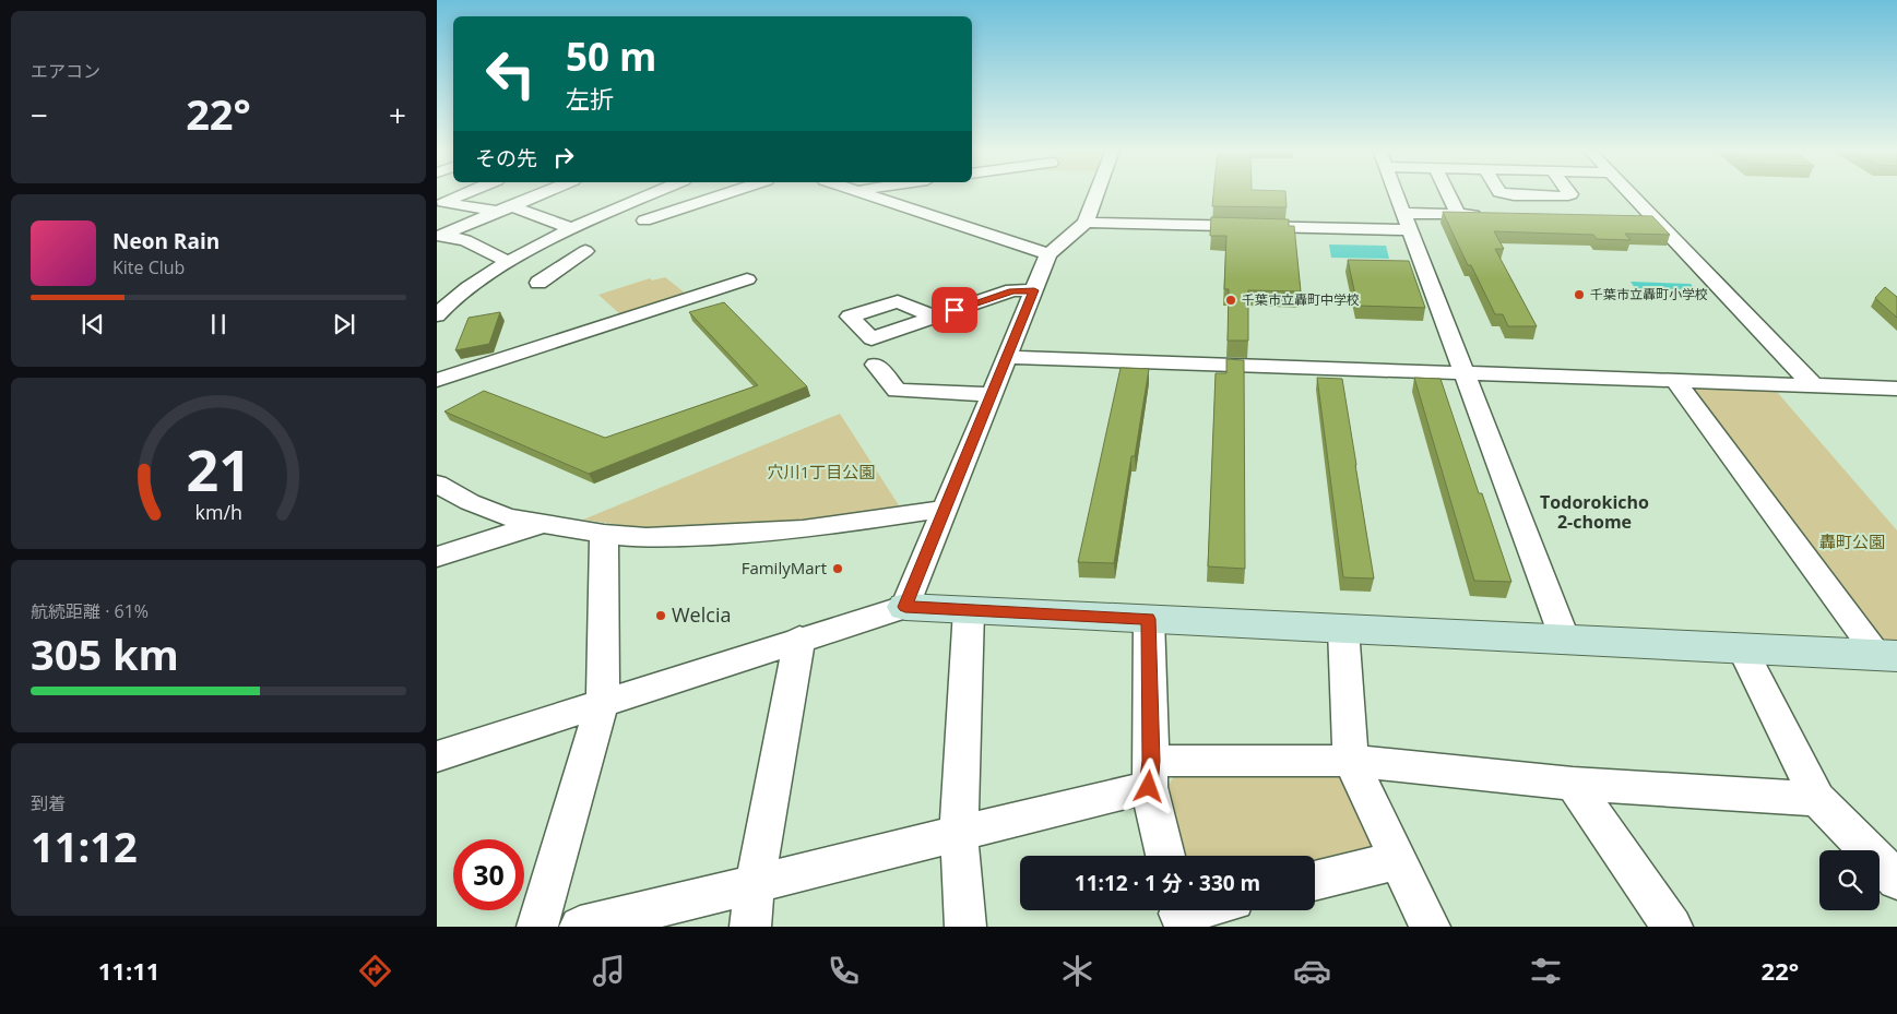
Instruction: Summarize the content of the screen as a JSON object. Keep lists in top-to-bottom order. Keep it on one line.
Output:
{"districts":["Todorokicho 2-chome"],"parks":["穴川1丁目公園","轟町公園"],"places":["千葉市立轟町小学校","千葉市立轟町中学校","FamilyMart","Welcia"],"page":{"tile":["エアコン",["航続距離 · 61%","305 km"],["到着","11:12"]],"turn":["50 m","左折"],"heat":["−","22°","+"],"then":"その先","song":["Neon Rain","Kite Club"],"limit":"30","trip":"11:12 · 1 分 · 330 m","tabs":["11:11","22°"],"gauge":["21","km/h"]}}
